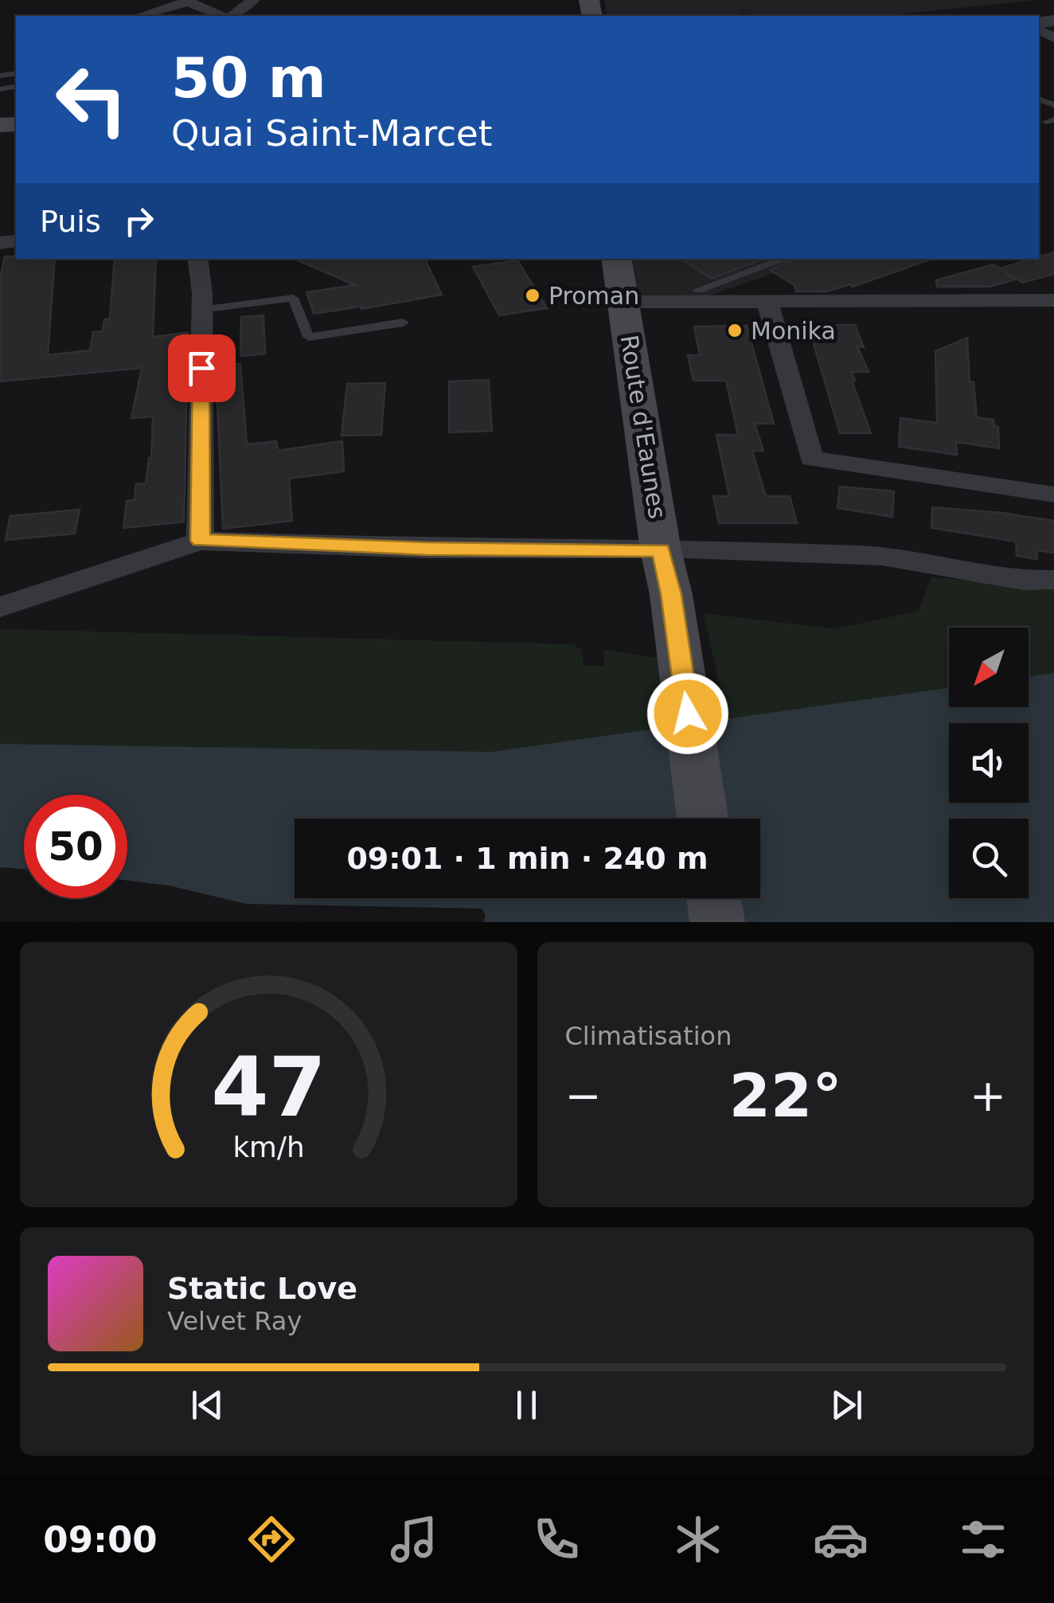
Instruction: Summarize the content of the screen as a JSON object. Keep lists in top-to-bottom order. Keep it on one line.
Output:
{"streets":{"main road":["Route d'Eaunes"]},"places":["Proman","Monika"],"north":"bottom left","page":{"turn":["50 m","Quai Saint-Marcet"],"then":"Puis","limit":"50","trip":"09:01 · 1 min · 240 m","tile":"Climatisation","heat":["−","22°","+"],"song":["Static Love","Velvet Ray"],"tabs":"09:00","gauge":["47","km/h"]}}
